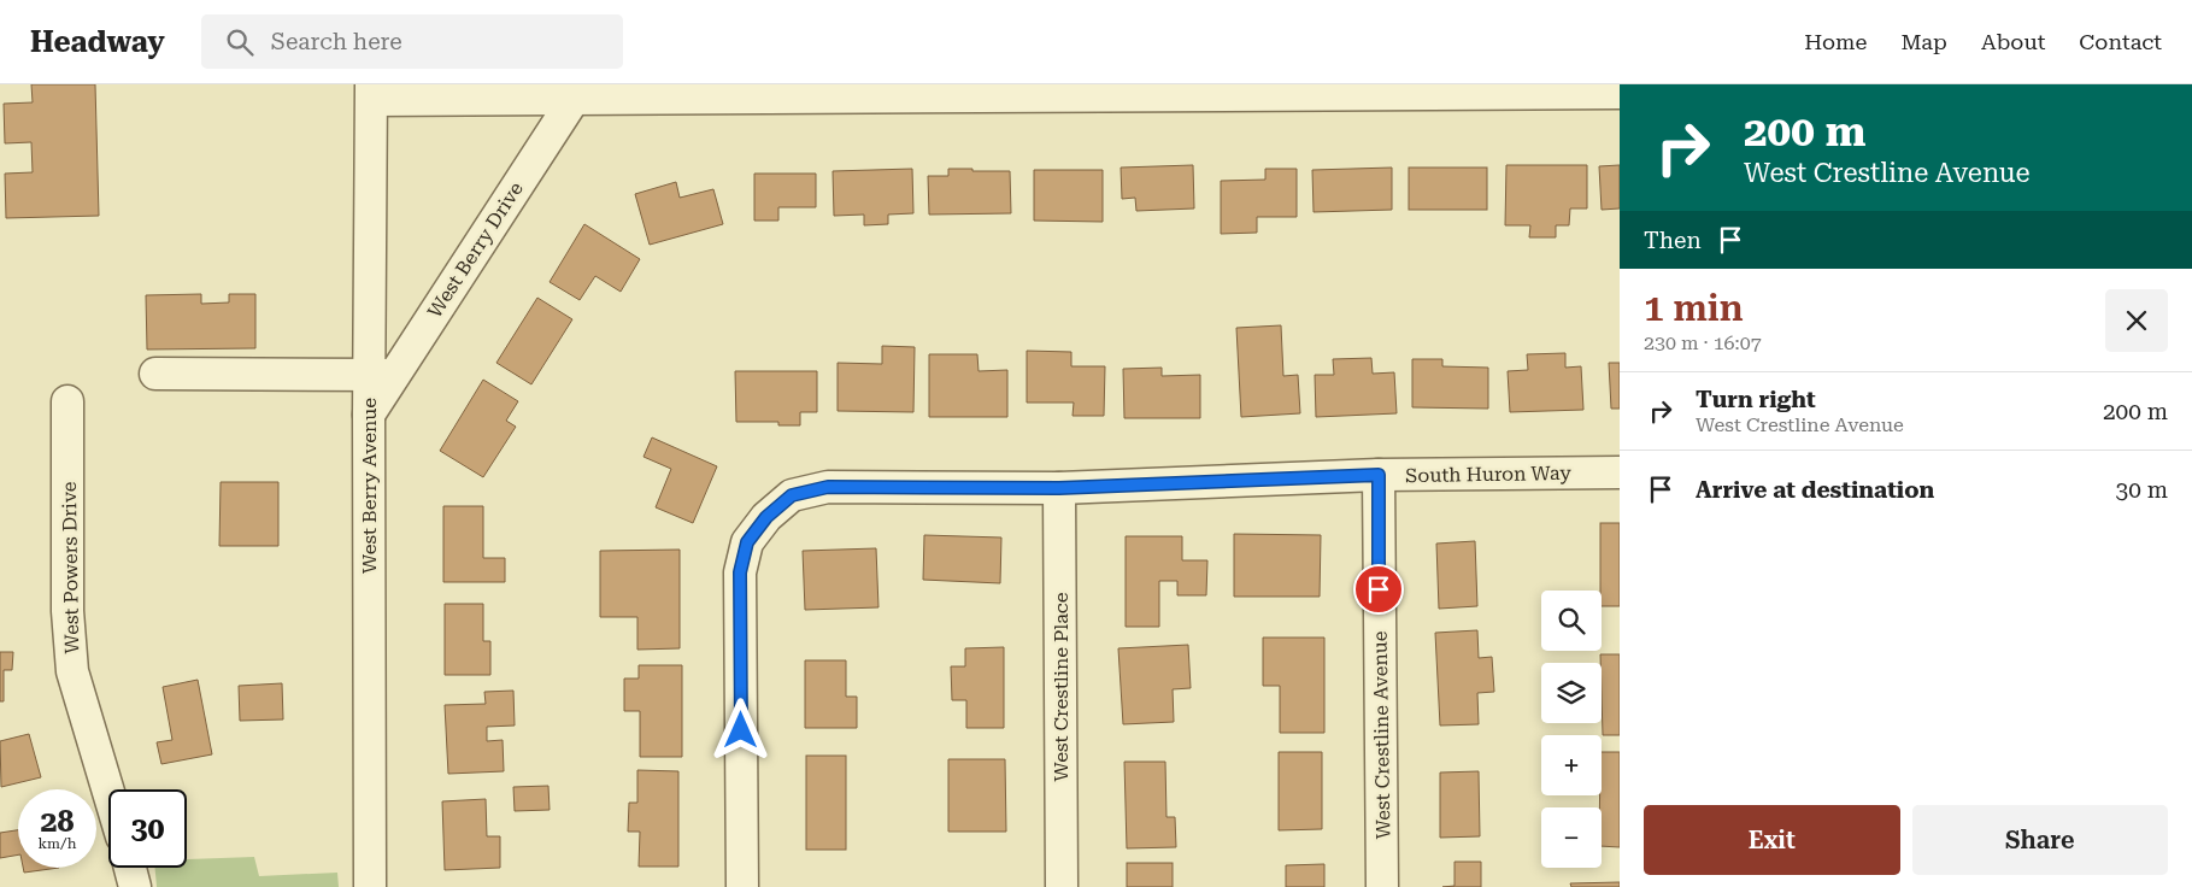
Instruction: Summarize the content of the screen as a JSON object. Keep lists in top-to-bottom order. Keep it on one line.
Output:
{"streets":{"street":["West Berry Drive","South Huron Way","West Berry Avenue","West Powers Drive","West Crestline Place","West Crestline Avenue"]},"crossings":[["West Berry Drive","West Berry Avenue"],["South Huron Way","West Crestline Place"],["South Huron Way","West Crestline Avenue"]],"page":{"header":"Headway","search":"Search here","nav":["Home","Map","About","Contact"],"turn":["200 m","West Crestline Avenue"],"then":"Then","heading":["1 min","230 m · 16:07"],"list":[{"name":"Turn right","note":"West Crestline Avenue","value":"200 m"},{"name":"Arrive at destination","value":"30 m"}],"map_buttons":["+","−"],"speed":"28 km/h","limit":"30","buttons":["Exit","Share"]}}
